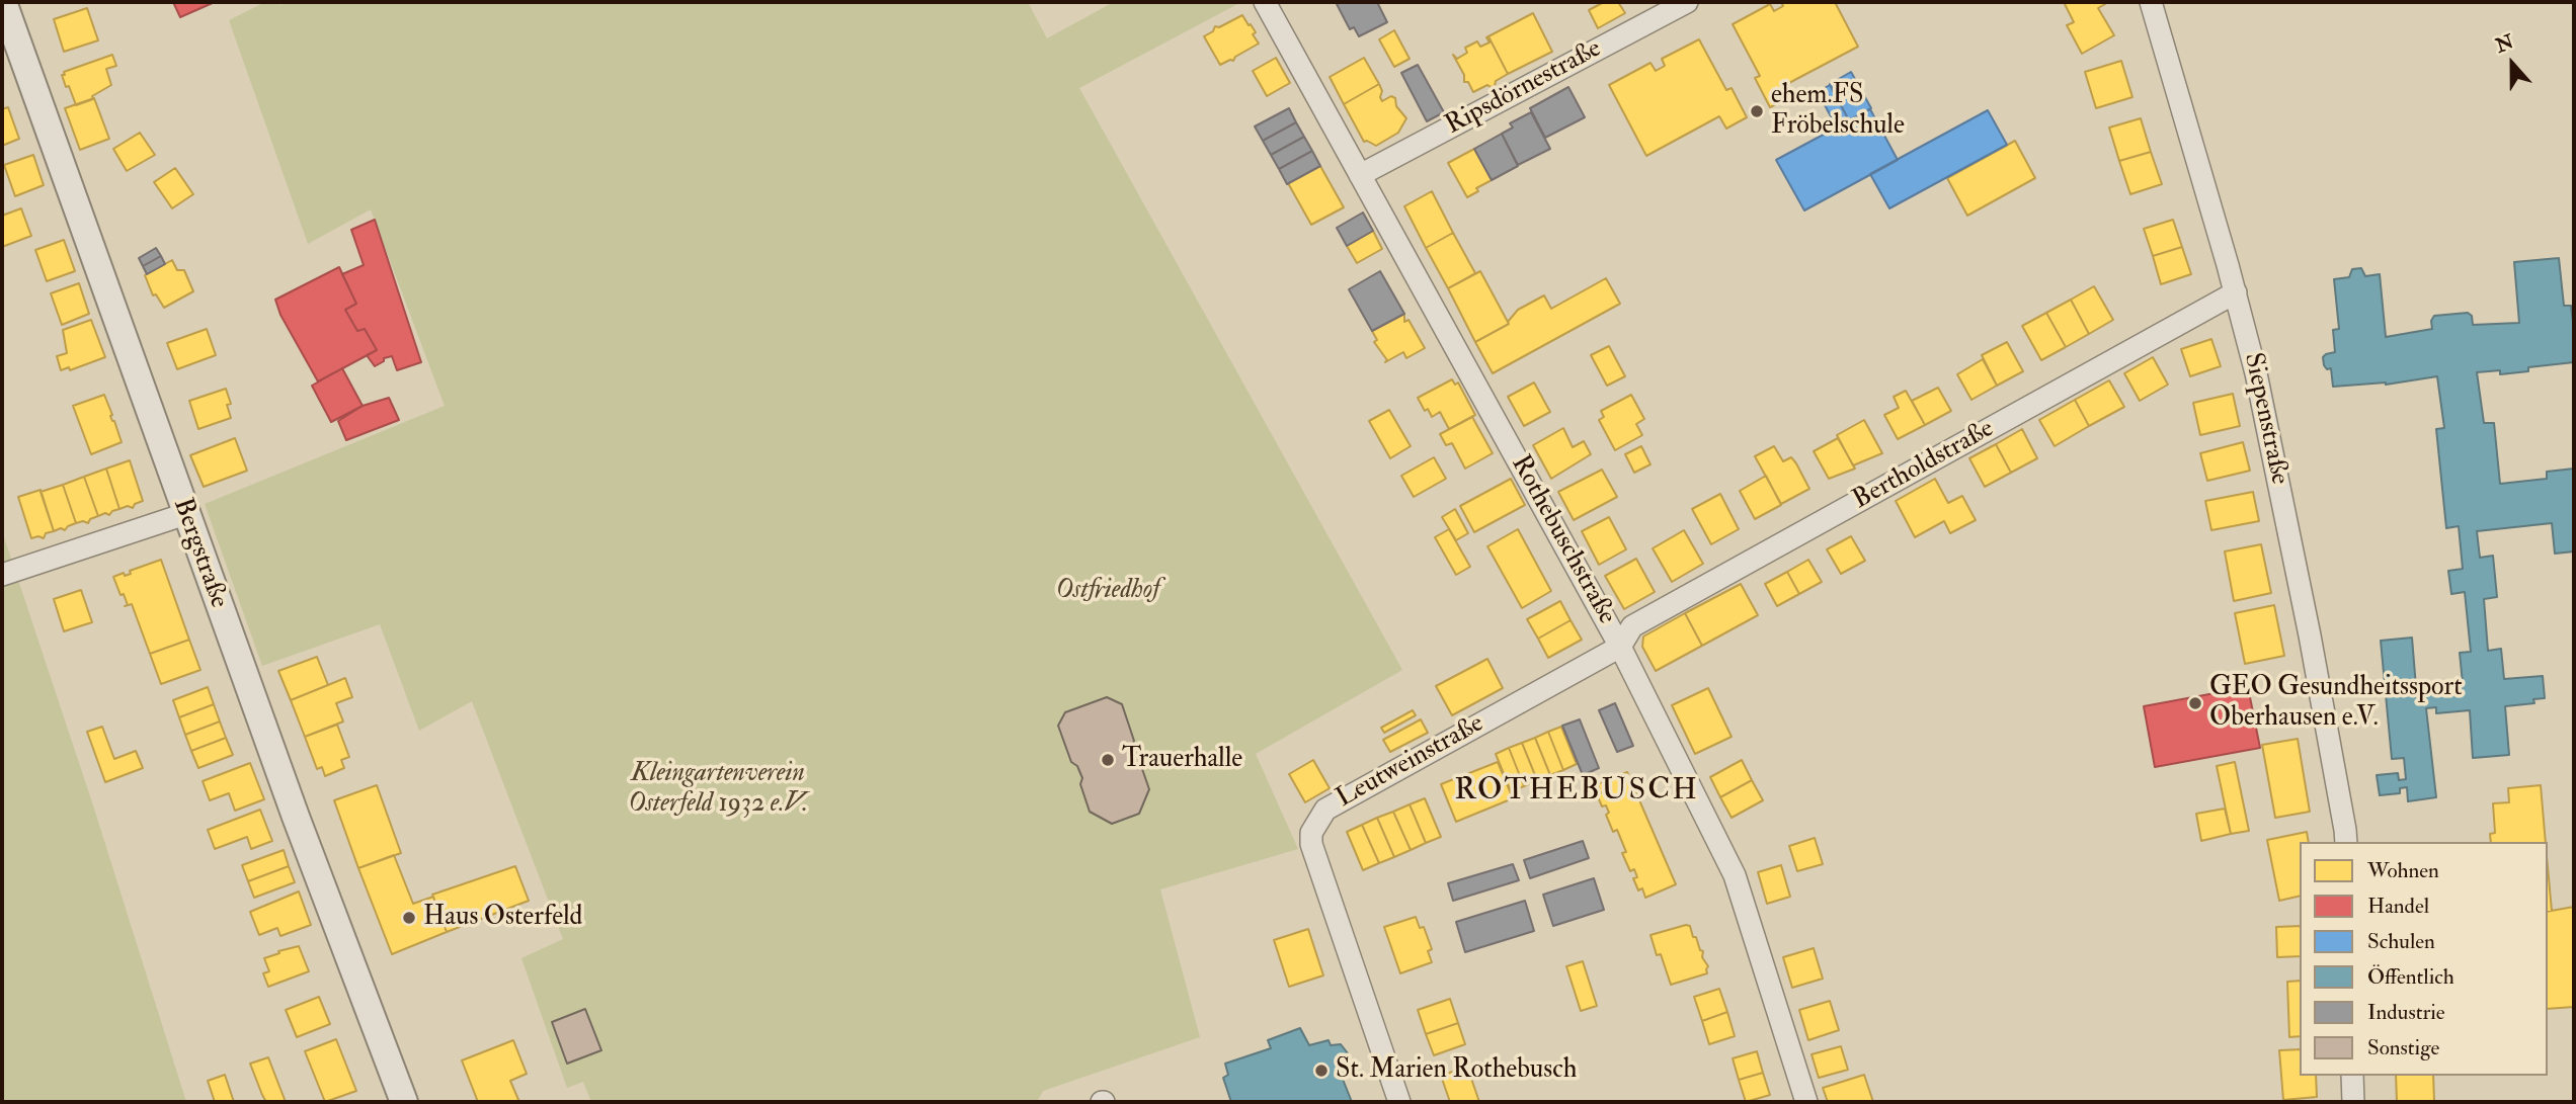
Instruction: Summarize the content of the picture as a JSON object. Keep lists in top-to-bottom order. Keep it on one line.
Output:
{"streets":{"street":["Ripsdörnestraße","Siepenstraße","Bertholdstraße","Rothebuschstraße","Bergstraße","Leutweinstraße"]},"crossings":[["Ripsdörnestraße","Rothebuschstraße"],["Siepenstraße","Bertholdstraße"],["Bertholdstraße","Rothebuschstraße"],["Bertholdstraße","Leutweinstraße"],["Rothebuschstraße","Leutweinstraße"]],"districts":["ROTHEBUSCH"],"parks":["Ostfriedhof","Kleingartenverein Osterfeld 1932 e.V."],"places":["ehem.FS Fröbelschule","GEO Gesundheitssport Oberhausen e.V.","Trauerhalle","Haus Osterfeld","St. Marien Rothebusch"],"legend":["Wohnen","Handel","Schulen","Öffentlich","Industrie","Sonstige"],"north":"top"}
